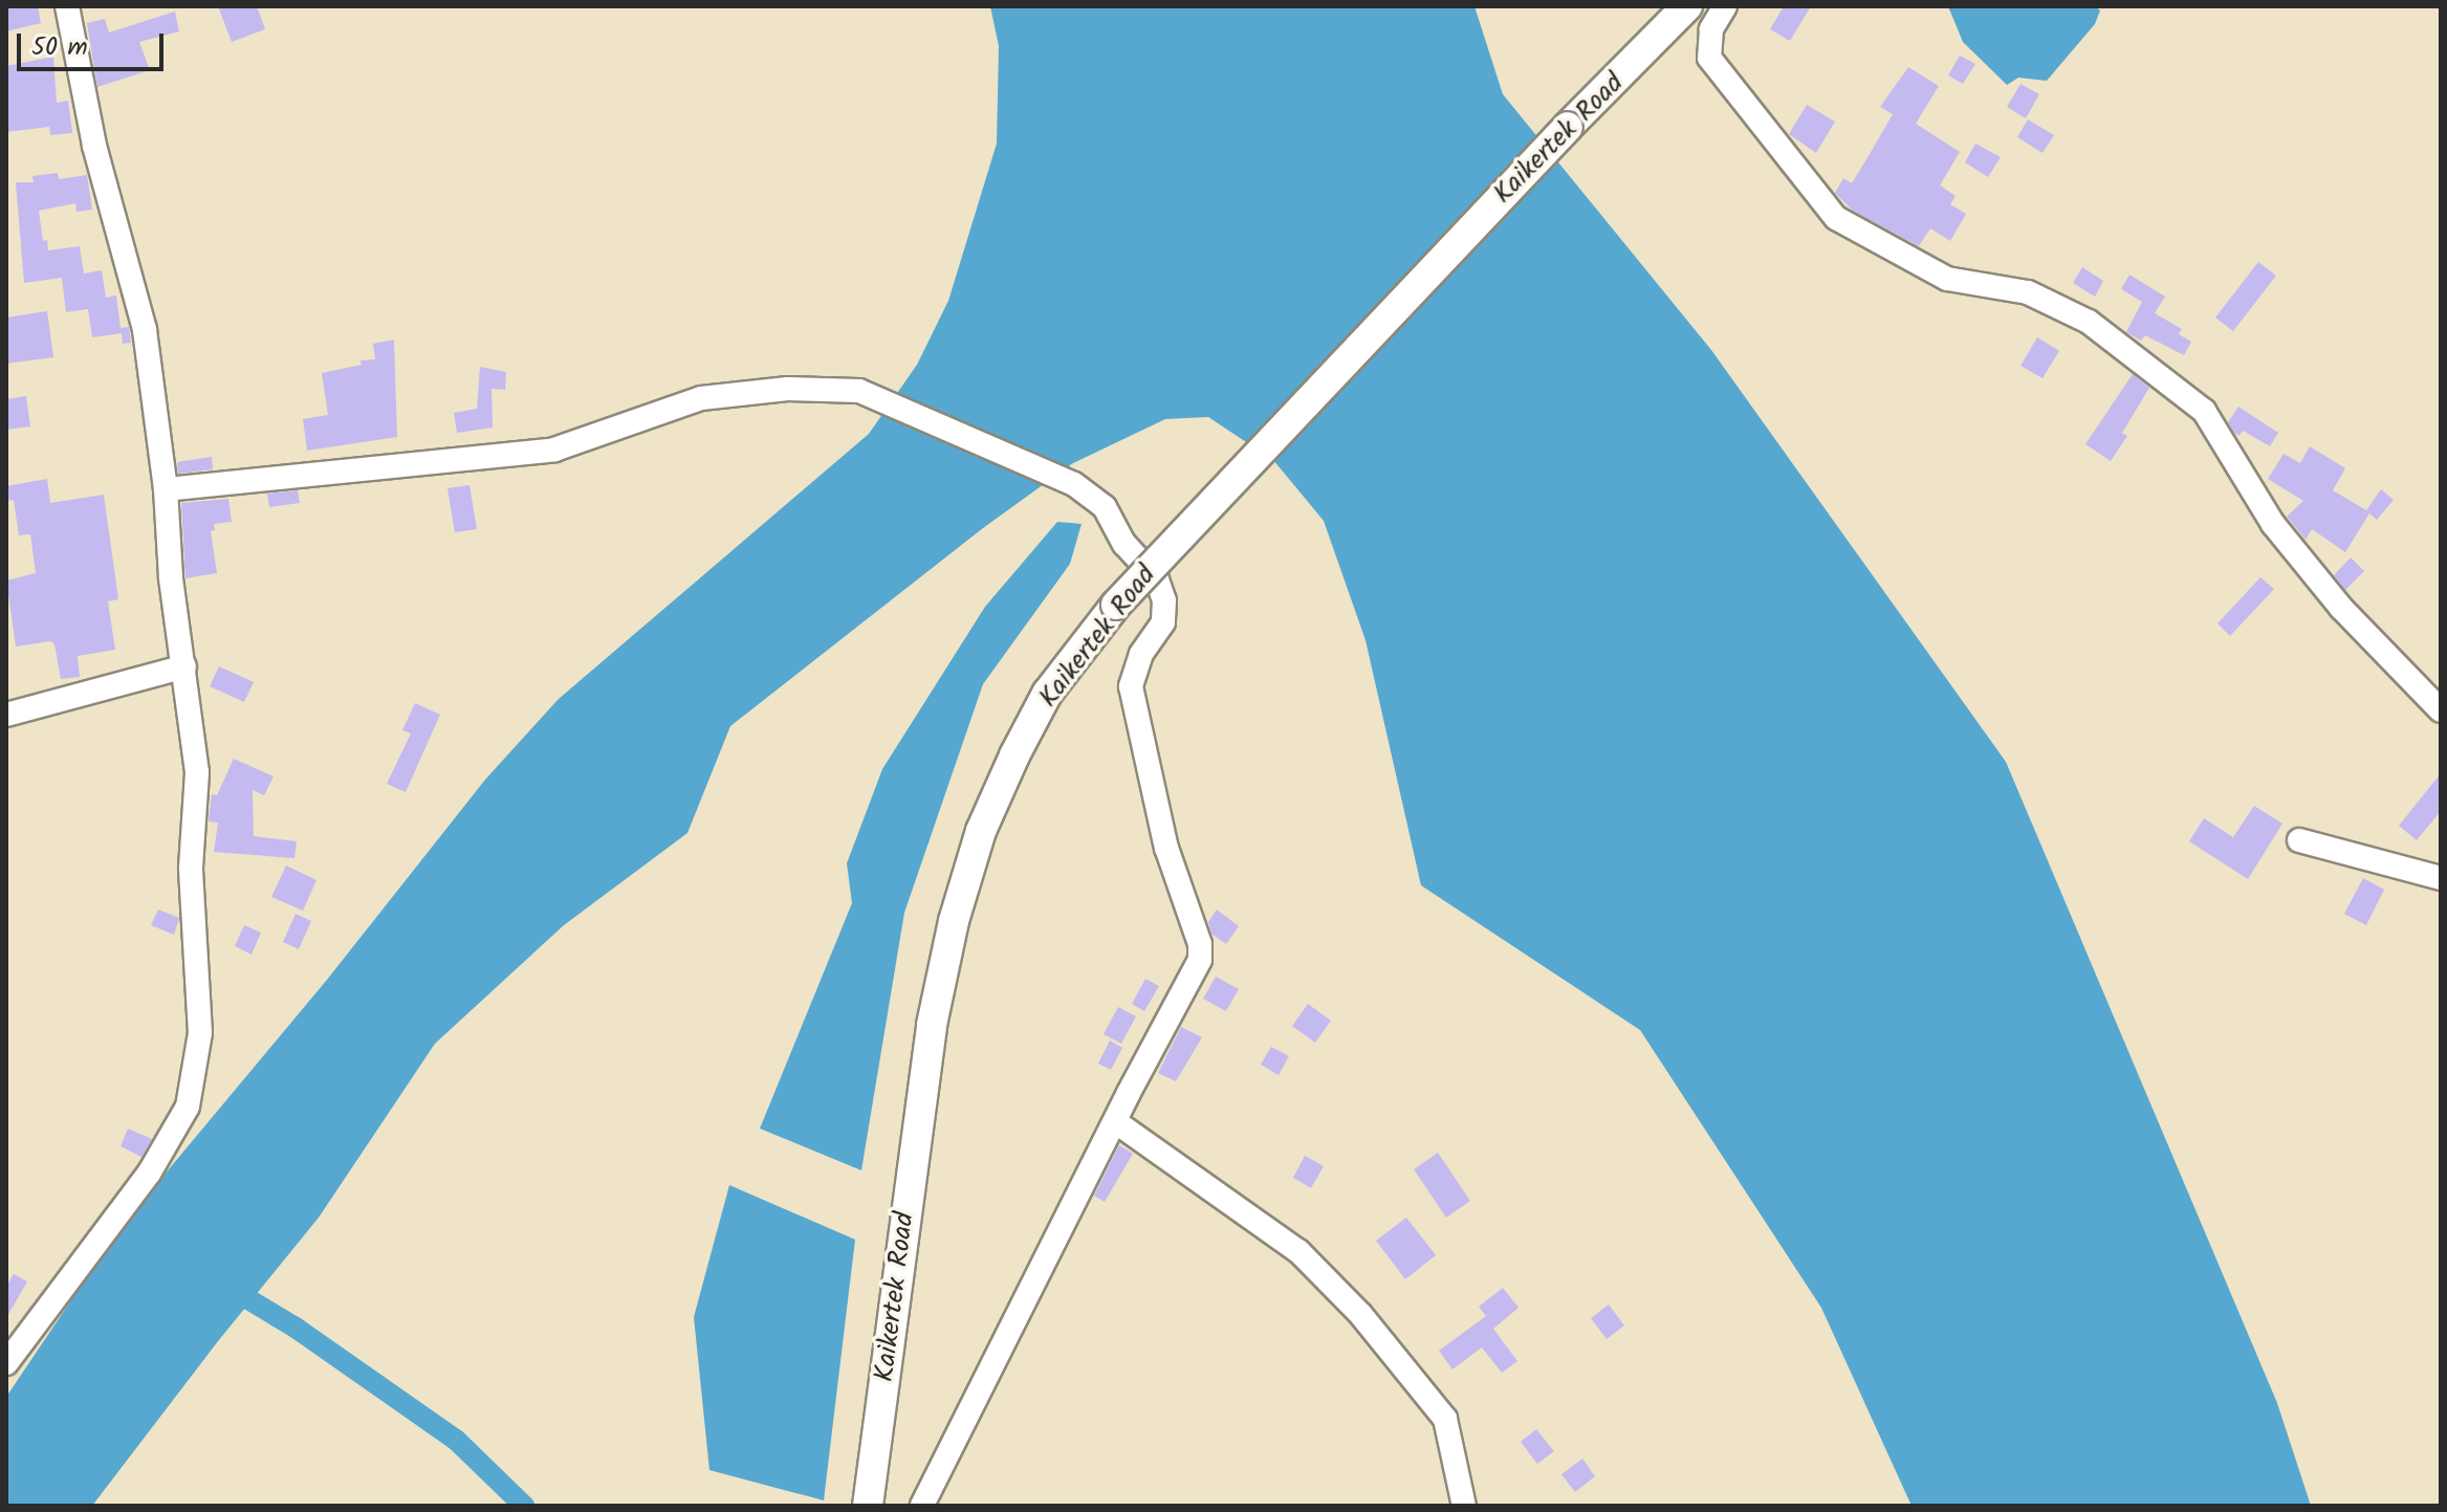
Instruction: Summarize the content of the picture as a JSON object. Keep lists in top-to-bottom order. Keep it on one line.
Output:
{"streets":{"main road":["Kaikertek Road"]},"scale_bar":"50 m"}
